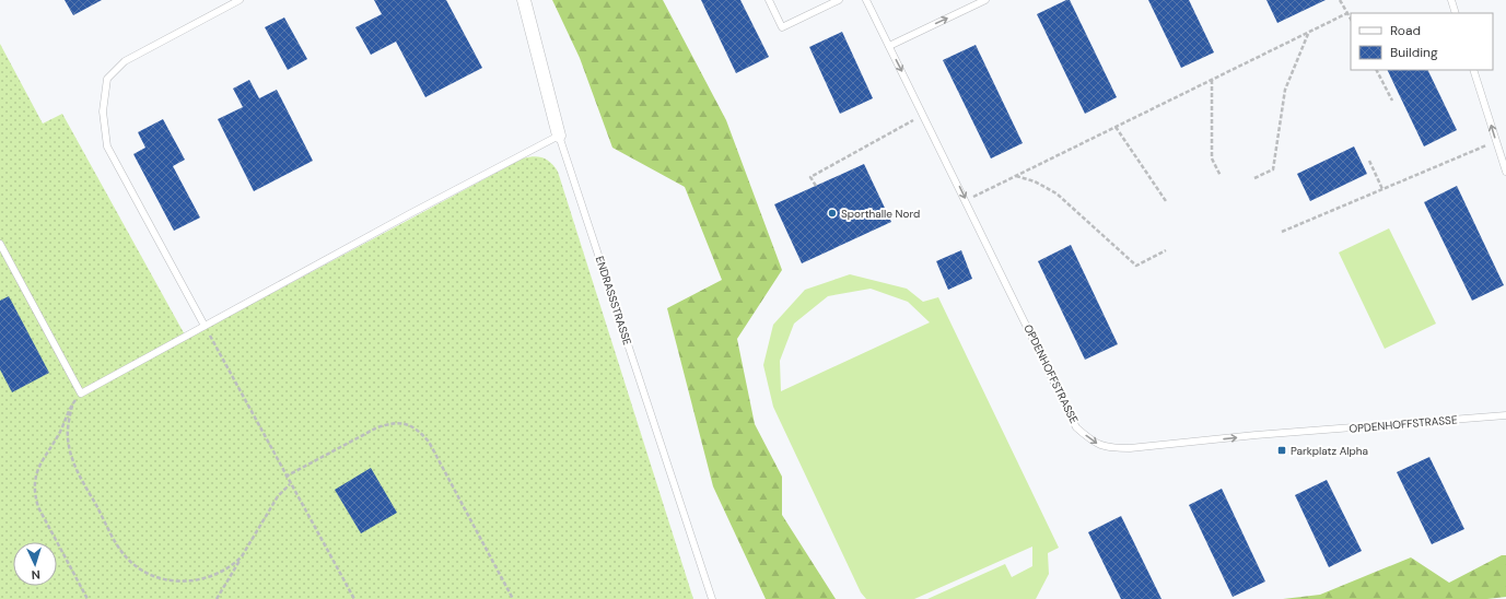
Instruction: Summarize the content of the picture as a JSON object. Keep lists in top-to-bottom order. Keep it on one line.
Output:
{"streets":{"street":["ENDRASSSTRASSE"],"lane":["OPDENHOFFSTRASSE"]},"one_way":["OPDENHOFFSTRASSE"],"places":{"other":["Sporthalle Nord"],"transit":["Parkplatz Alpha"]},"legend":["Road","Building"],"north":"bottom"}
